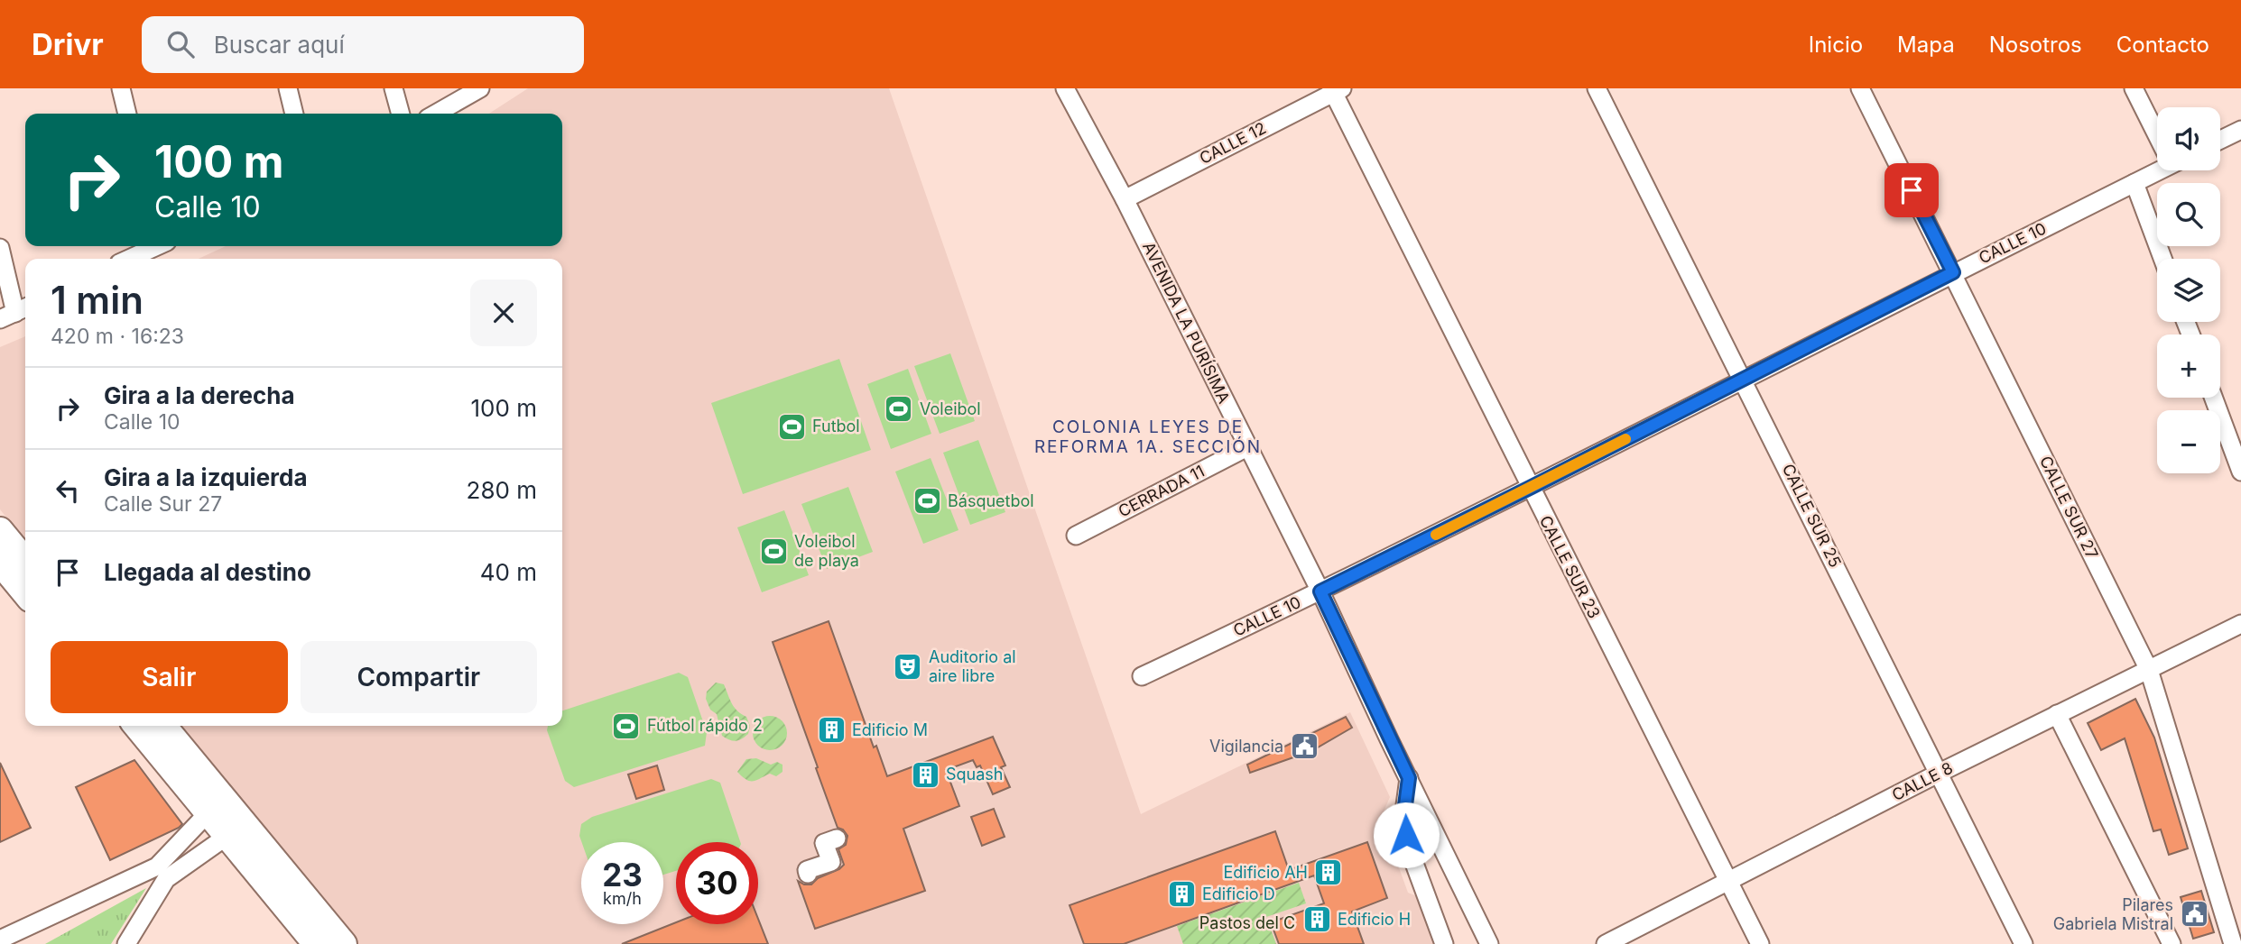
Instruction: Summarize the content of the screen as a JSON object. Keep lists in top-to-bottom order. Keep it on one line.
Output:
{"streets":{"street":["CALLE 12","CALLE 10","AVENIDA LA PURÍSIMA","CERRADA 11","CALLE SUR 27","CALLE SUR 25","CALLE SUR 23","CALLE 8"]},"crossings":[["CALLE 12","AVENIDA LA PURÍSIMA"],["CALLE 12","CALLE SUR 23"],["CALLE 10","AVENIDA LA PURÍSIMA"],["CALLE 10","CALLE SUR 27"],["CALLE 10","CALLE SUR 25"],["CALLE 10","CALLE SUR 23"],["AVENIDA LA PURÍSIMA","CERRADA 11"],["CALLE SUR 27","CALLE 8"],["CALLE SUR 25","CALLE 8"],["CALLE SUR 23","CALLE 8"]],"districts":["COLONIA LEYES DE REFORMA 1A. SECCIÓN"],"parks":["Pastos del C"],"places":{"sports":["Voleibol","Futbol","Básquetbol","Voleibol de playa","Fútbol rápido 2"],"theatre":["Auditorio al aire libre"],"building":["Edificio M","Squash","Edificio AH","Edificio D","Edificio H"],"public building":["Vigilancia","Pilares Gabriela Mistral"]},"page":{"header":"Drivr","search":"Buscar aquí","nav":["Inicio","Mapa","Nosotros","Contacto"],"map_buttons":["+","−"],"turn":["100 m","Calle 10"],"heading":["1 min","420 m · 16:23"],"list":[{"name":"Gira a la derecha","note":"Calle 10","value":"100 m"},{"name":"Gira a la izquierda","note":"Calle Sur 27","value":"280 m"},{"name":"Llegada al destino","value":"40 m"}],"buttons":["Salir","Compartir"],"speed":"23 km/h","limit":"30"}}
